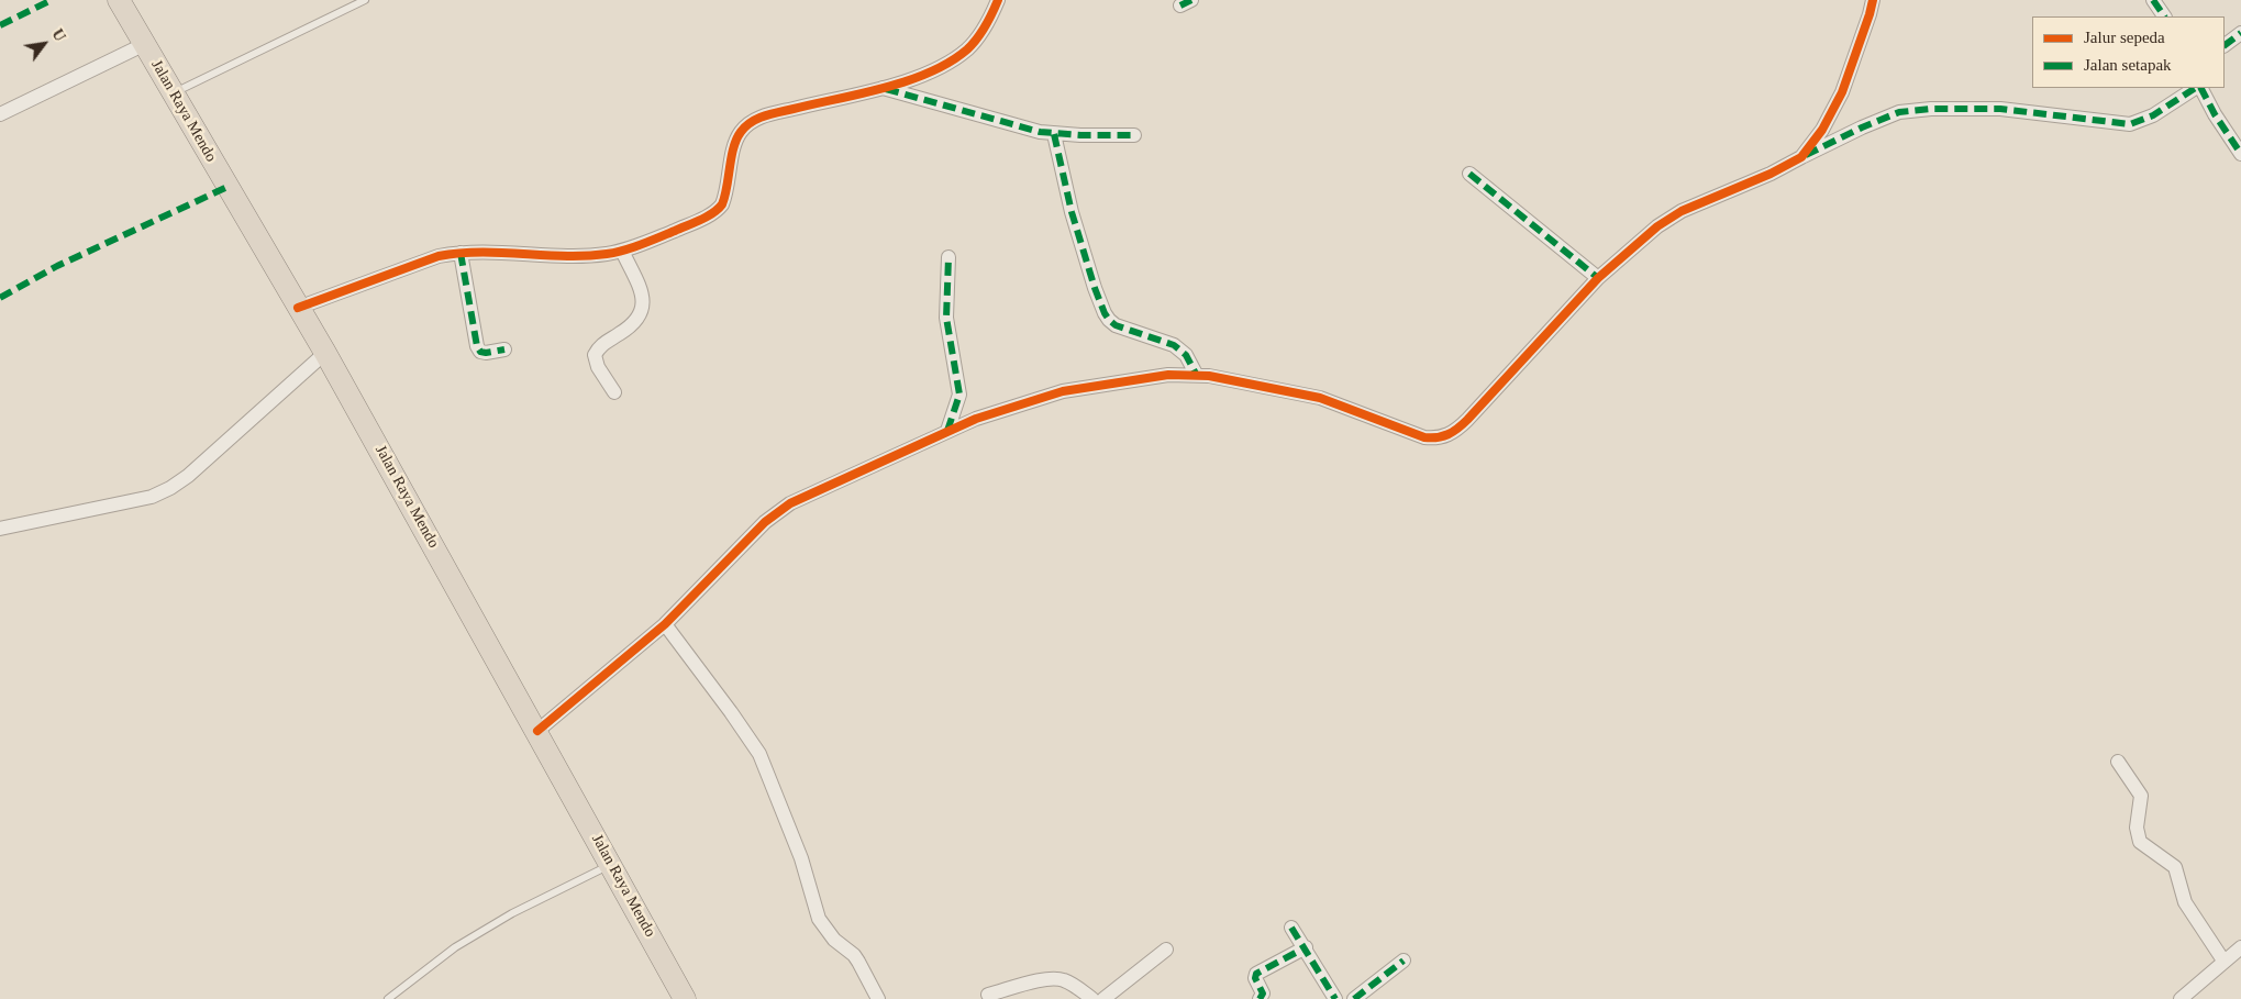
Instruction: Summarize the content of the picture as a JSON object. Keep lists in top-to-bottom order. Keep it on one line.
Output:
{"streets":{"highway":["Jalan Raya Mendo"]},"legend":["Jalur sepeda","Jalan setapak"],"north":"top right"}
